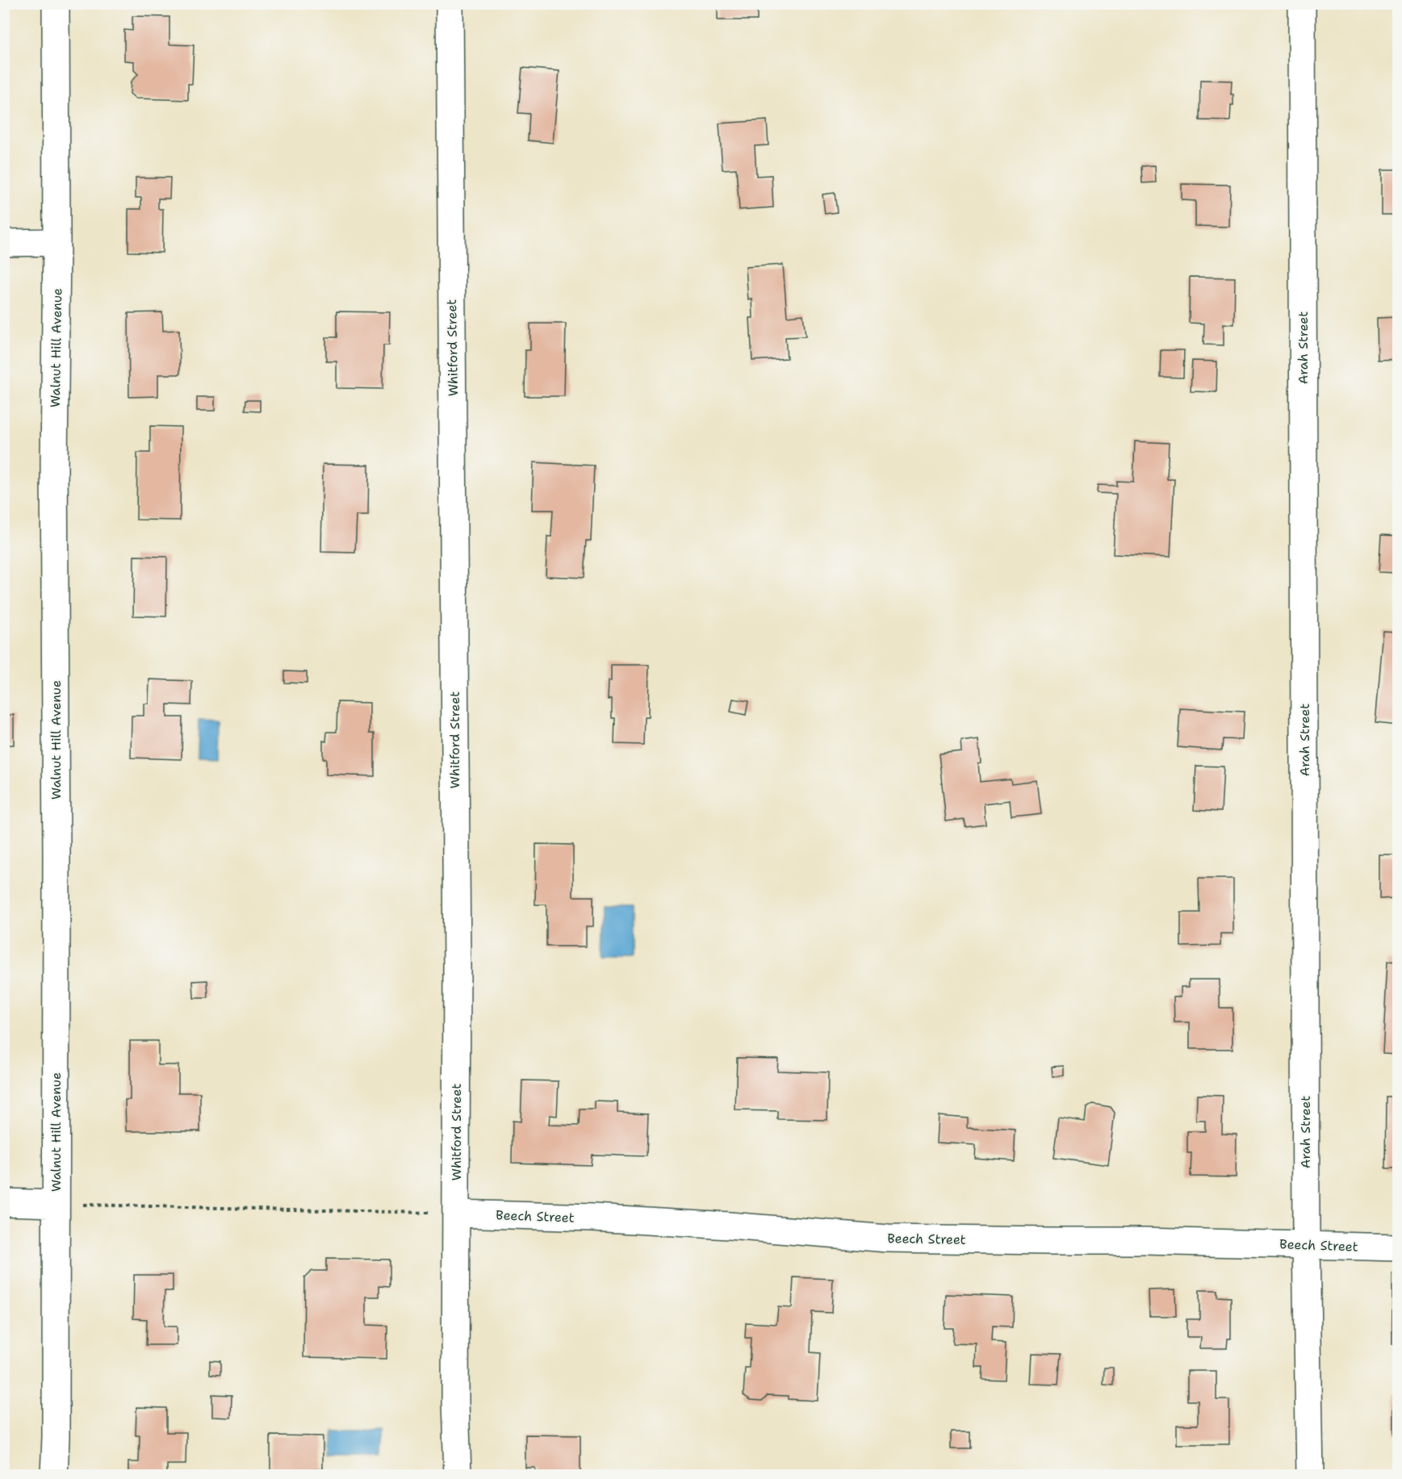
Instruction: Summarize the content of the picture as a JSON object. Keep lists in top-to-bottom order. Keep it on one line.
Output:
{"streets":{"street":["Walnut Hill Avenue","Whitford Street","Arah Street","Beech Street"]},"crossings":[["Whitford Street","Beech Street"],["Arah Street","Beech Street"]]}
